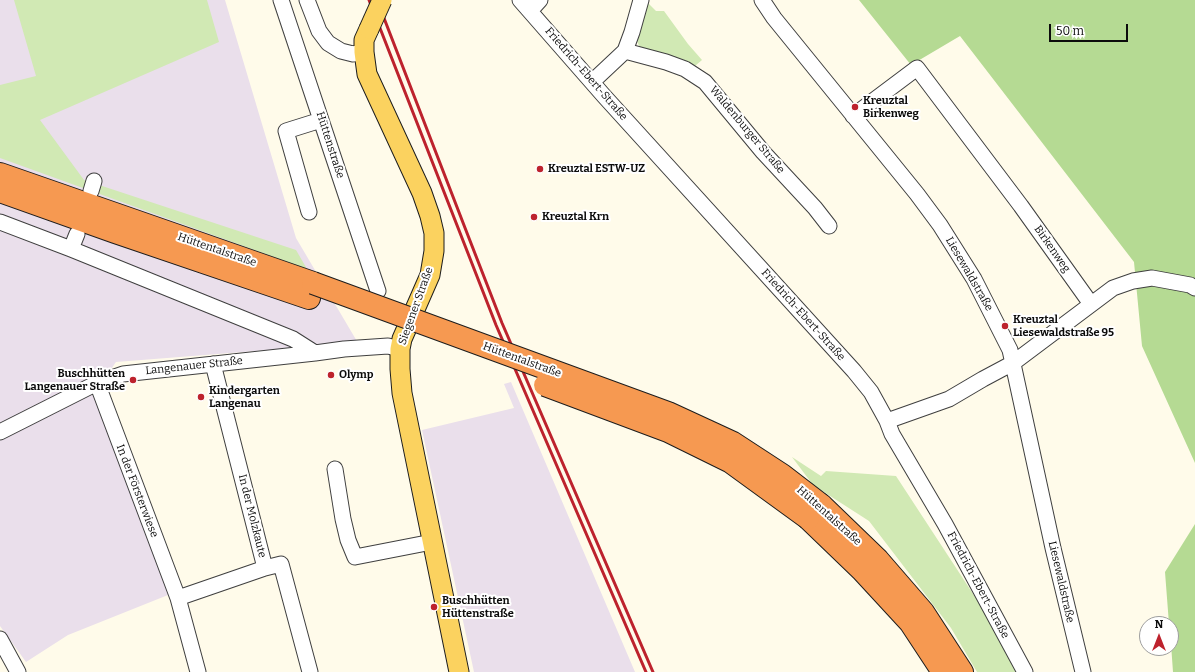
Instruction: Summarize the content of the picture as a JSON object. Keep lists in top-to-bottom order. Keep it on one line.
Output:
{"streets":{"highway":["Hüttentalstraße"],"main road":["Siegener Straße"],"street":["Friedrich-Ebert-Straße","Waldenburger Straße","Hüttenstraße","Birkenweg","Liesewaldstraße","Langenauer Straße","In der Försterwiese","In der Molzkaute"]},"crossings":[["Birkenweg","Liesewaldstraße"],["Siegener Straße","Langenauer Straße"],["Langenauer Straße","In der Försterwiese"],["Langenauer Straße","In der Molzkaute"]],"places":["Kreuztal Birkenweg","Kreuztal ESTW-UZ","Kreuztal Krn","Kreuztal Liesewaldstraße 95","Olymp","Buschhütten Langenauer Straße","Kindergarten Langenau","Buschhütten Hüttenstraße"],"scale_bar":"50 m","north":"top"}
